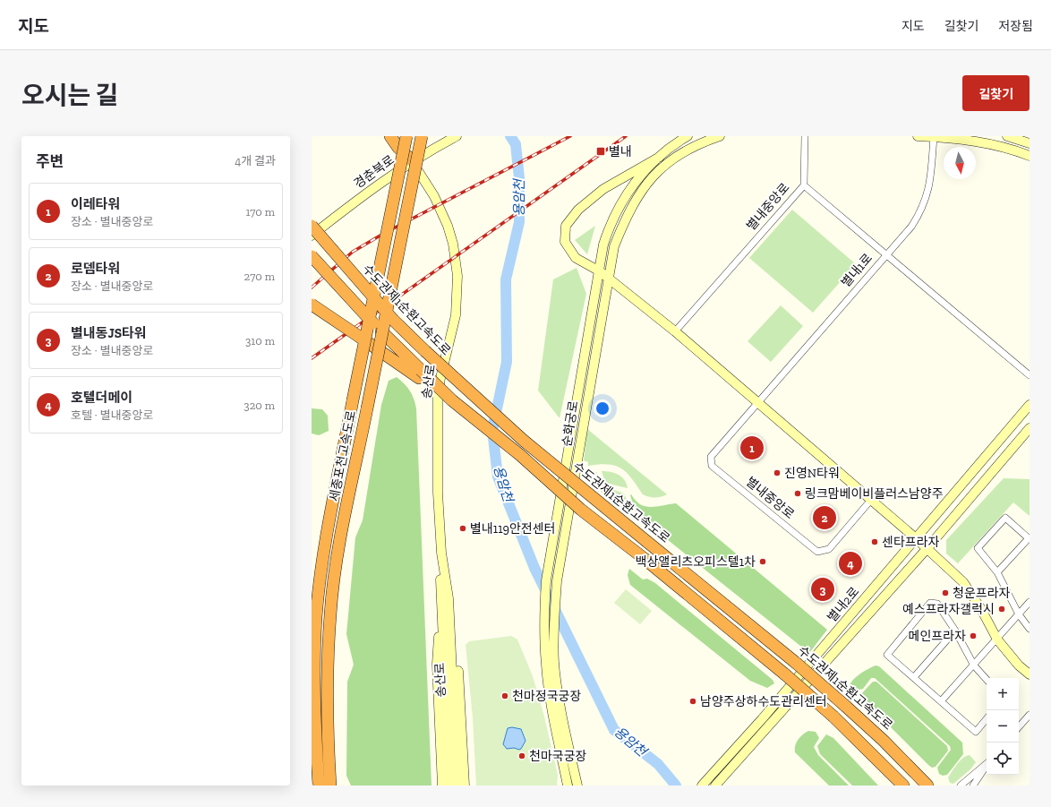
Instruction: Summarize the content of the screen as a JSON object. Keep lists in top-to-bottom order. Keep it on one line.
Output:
{"streets":{"highway":["수도권제1순환고속도로","세종포천고속도로"],"street":["경춘북로","별내중앙로","별내1로","송산로","순화궁로","별내2로"]},"crossings":[["경춘북로","송산로"],["별내중앙로","별내1로"]],"water":["용암천"],"places":{"transit":["별내"],"other":["진영N타워","링크맘베이비플러스남양주","별내119안전센터","센타프라자","백상앨리츠오피스텔1차","청운프라자","예스프라자갤럭시","메인프라자","천마정국궁장","남양주상하수도관리센터","천마국궁장"]},"north":"bottom","page":{"header":"지도","nav":["지도","길찾기","저장됨"],"title":"오시는 길","buttons":"길찾기","heading":["주변","4개 결과"],"list":[{"mark":"1","name":"이레타워","note":"장소 · 별내중앙로","value":"170 m"},{"mark":"2","name":"로뎀타워","note":"장소 · 별내중앙로","value":"270 m"},{"mark":"3","name":"별내동JS타워","note":"장소 · 별내중앙로","value":"310 m"},{"mark":"4","name":"호텔더메이","note":"호텔 · 별내중앙로","value":"320 m"}],"pins":["1","2","4","3"],"map_buttons":["+","−"]}}
